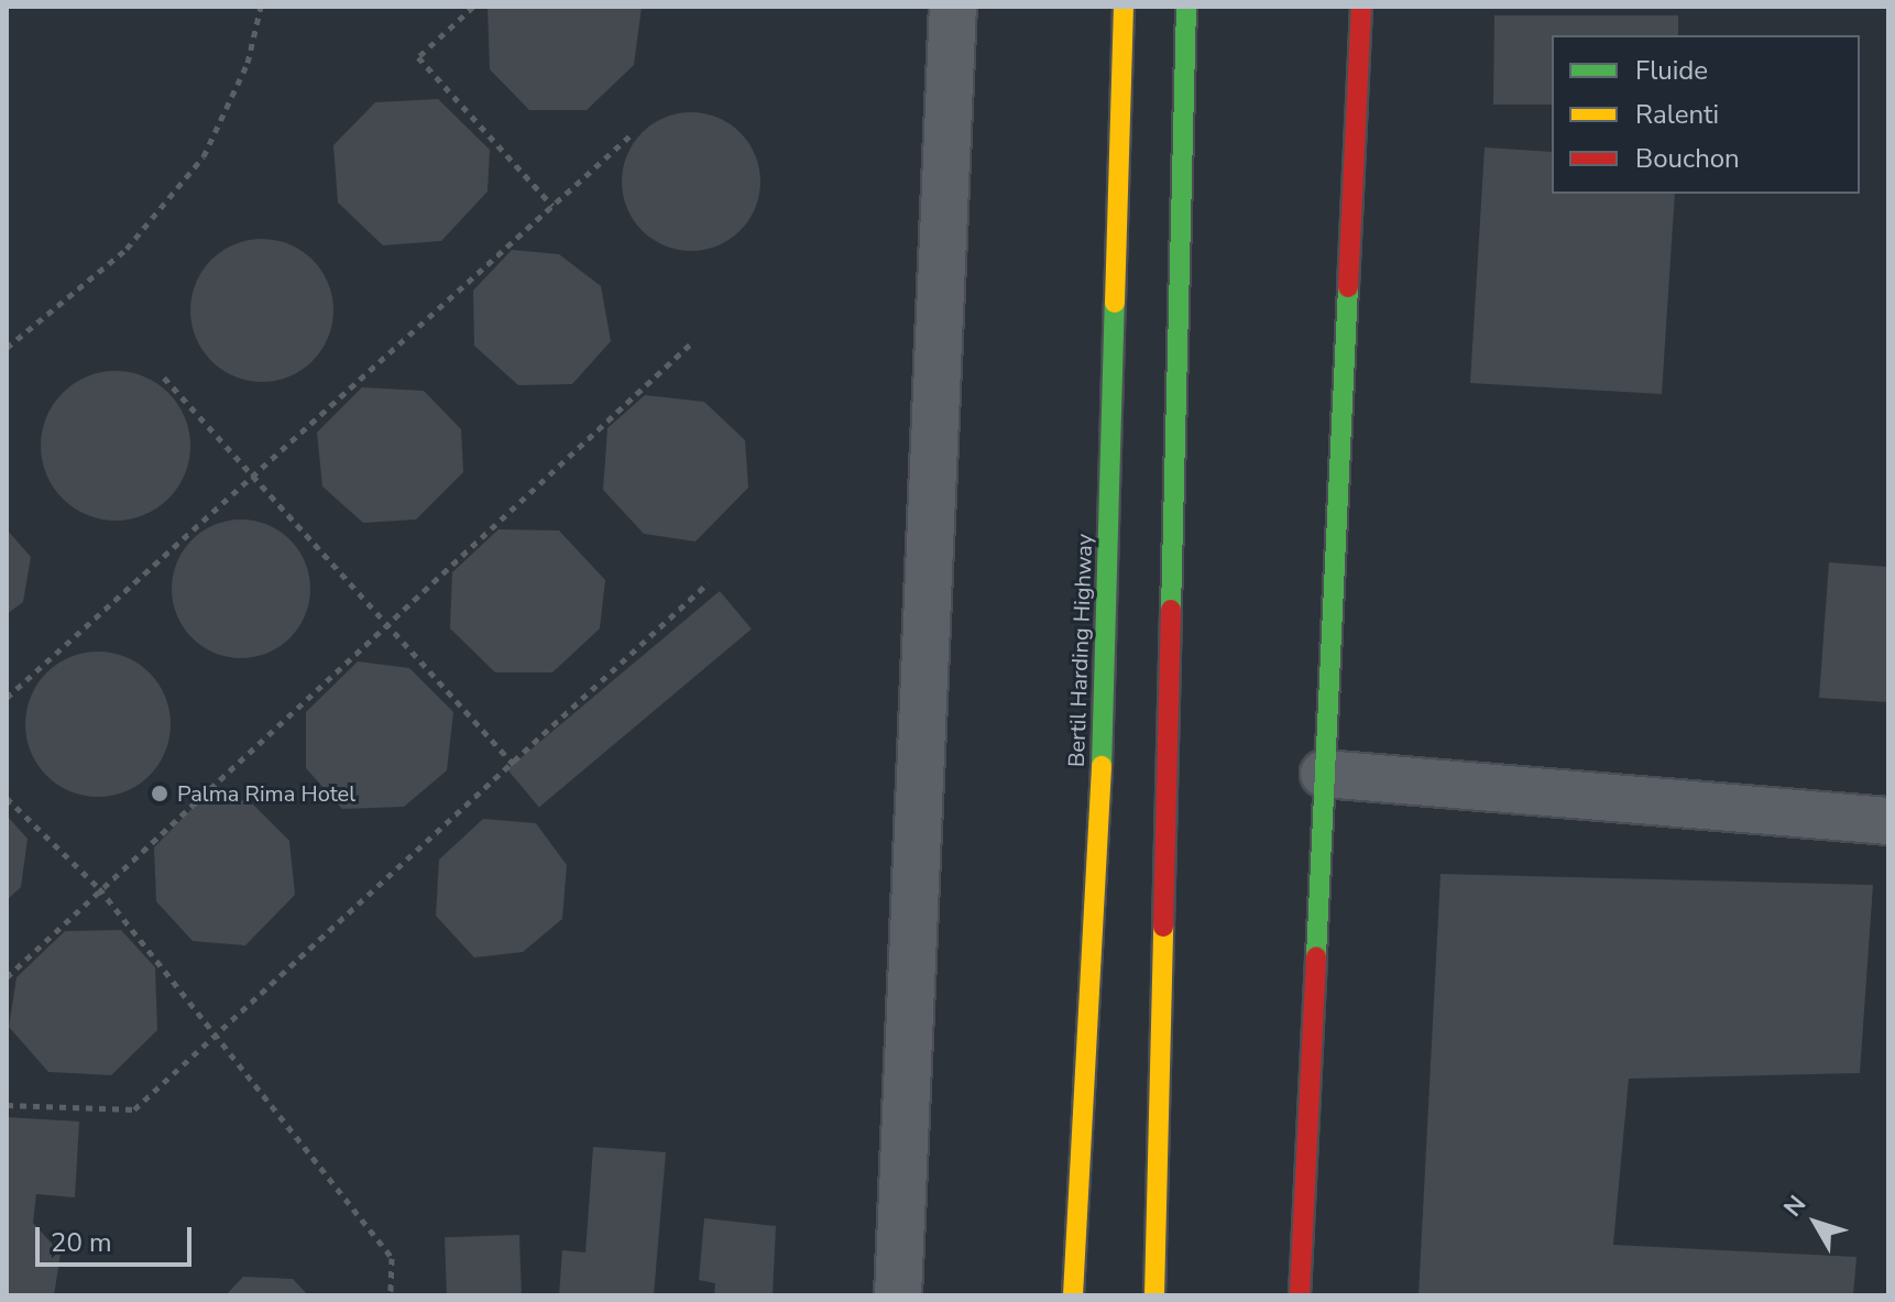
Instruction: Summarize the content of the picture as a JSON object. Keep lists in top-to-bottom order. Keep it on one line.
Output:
{"streets":{"main road":["Bertil Harding Highway"]},"places":["Palma Rima Hotel"],"legend":["Fluide","Ralenti","Bouchon"],"scale_bar":"20 m","north":"top left"}
